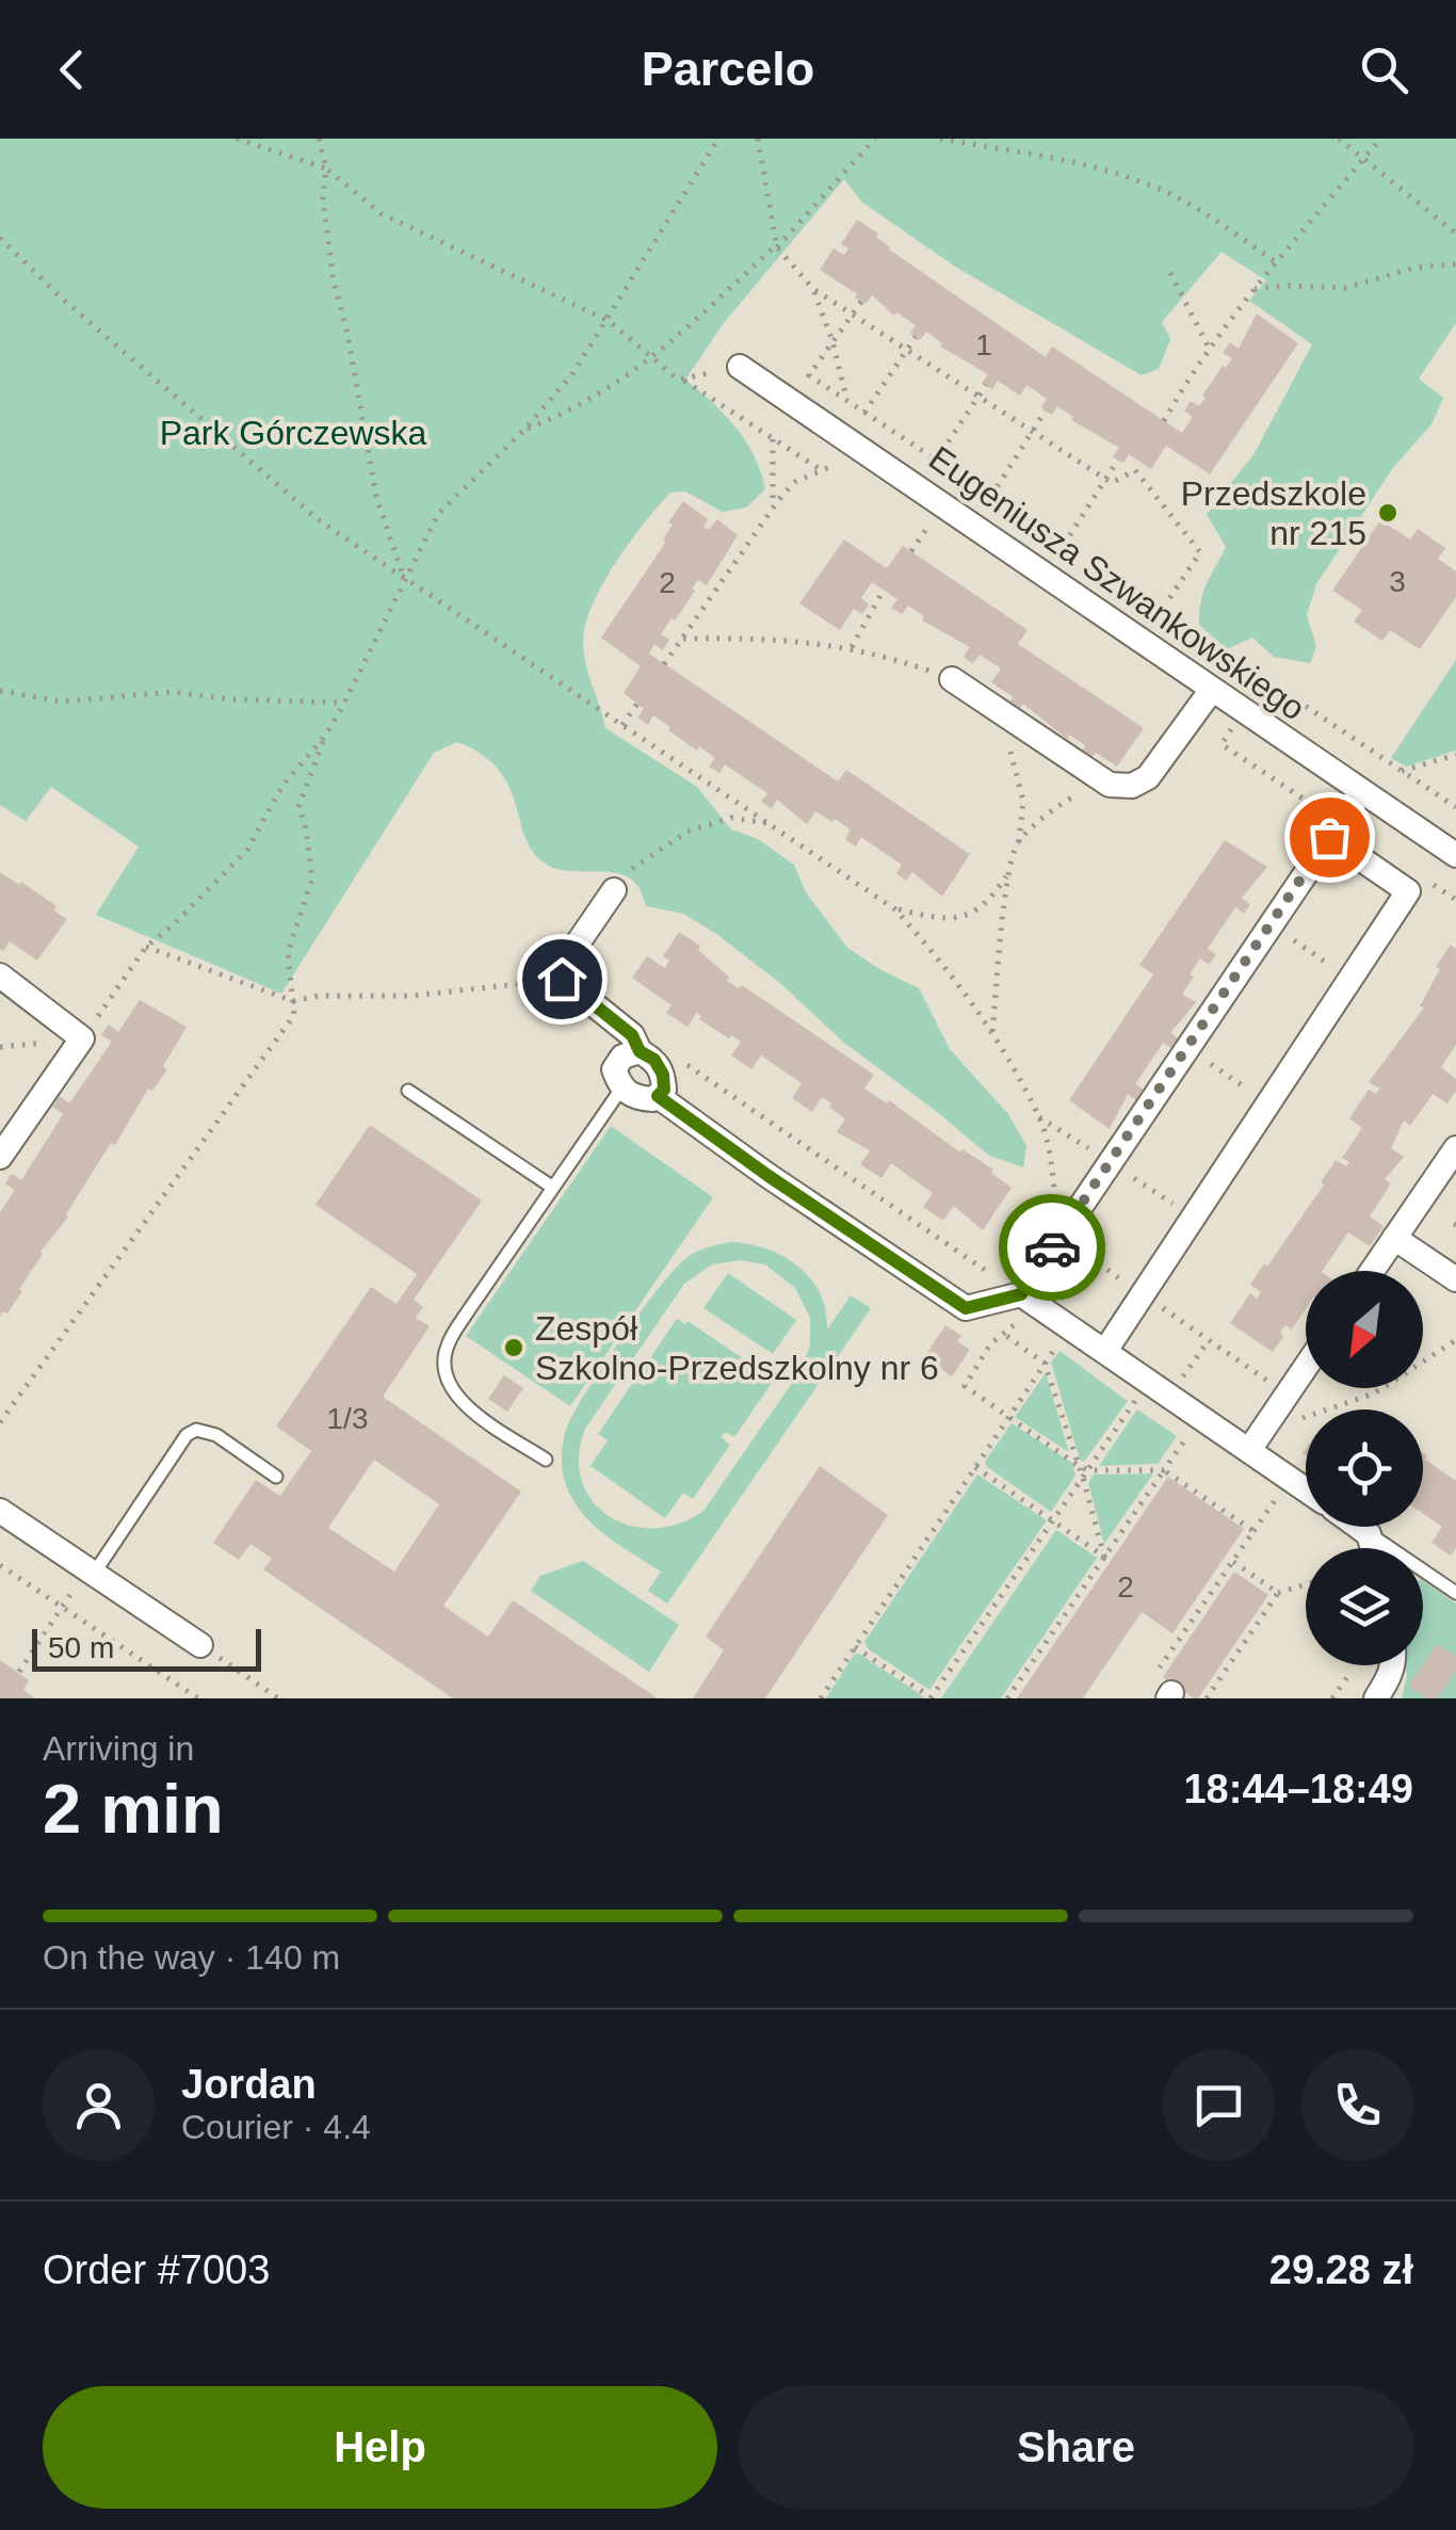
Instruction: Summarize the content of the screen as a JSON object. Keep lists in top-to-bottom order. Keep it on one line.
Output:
{"streets":{"street":["Eugeniusza Szwankowskiego"]},"parks":["Park Górczewska"],"places":["Przedszkole nr 215","Zespół Szkolno-Przedszkolny nr 6"],"house_numbers":["1","3","2","1/3","2"],"scale_bar":"50 m","north":"bottom left","page":{"header":"Parcelo","scale":"50 m","heading":["2 min","Arriving in","18:44–18:49"],"panel":["Jordan","Courier · 4.4","Order #7003","29.28 zł"],"bar":"On the way · 140 m","buttons":["Help","Share"]}}
